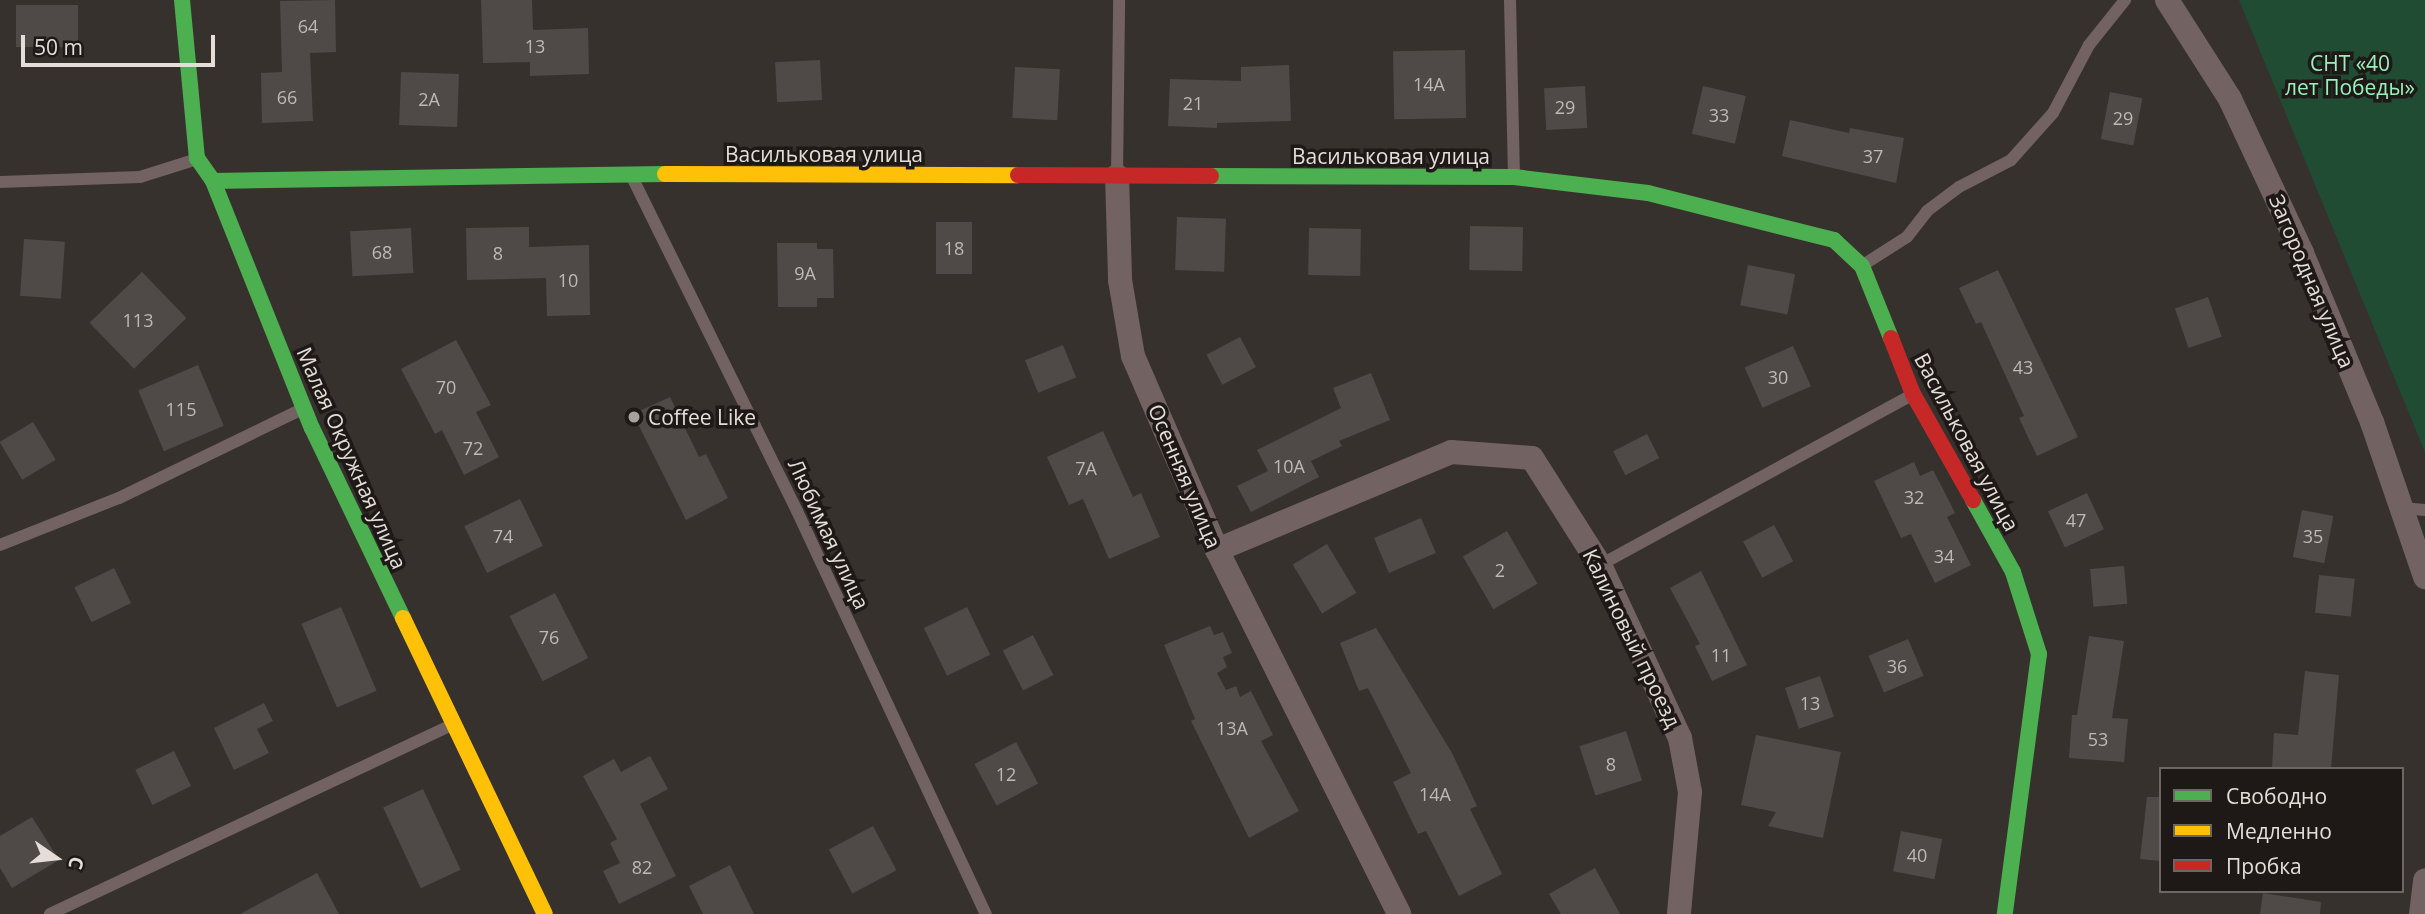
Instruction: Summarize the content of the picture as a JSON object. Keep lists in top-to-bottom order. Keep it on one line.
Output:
{"streets":{"street":["Васильковая улица","Загородная улица","Малая Окружная улица","Осенняя улица","Калиновый проезд"],"lane":["Любимая улица"]},"crossings":[["Васильковая улица","Малая Окружная улица"],["Васильковая улица","Осенняя улица"],["Васильковая улица","Любимая улица"],["Осенняя улица","Калиновый проезд"]],"parks":["СНТ «40 лет Победы»"],"places":["Coffee Like"],"house_numbers":["64","13","14А","66","2А","21","29","33","29","37","18","68","8","9А","10","113","43","30","70","115","72","10А","7А","32","47","74","35","34","2","76","11","36","13","13А","53","8","12","14А","40","82"],"legend":["Свободно","Медленно","Пробка"],"scale_bar":"50 m","north":"right"}
